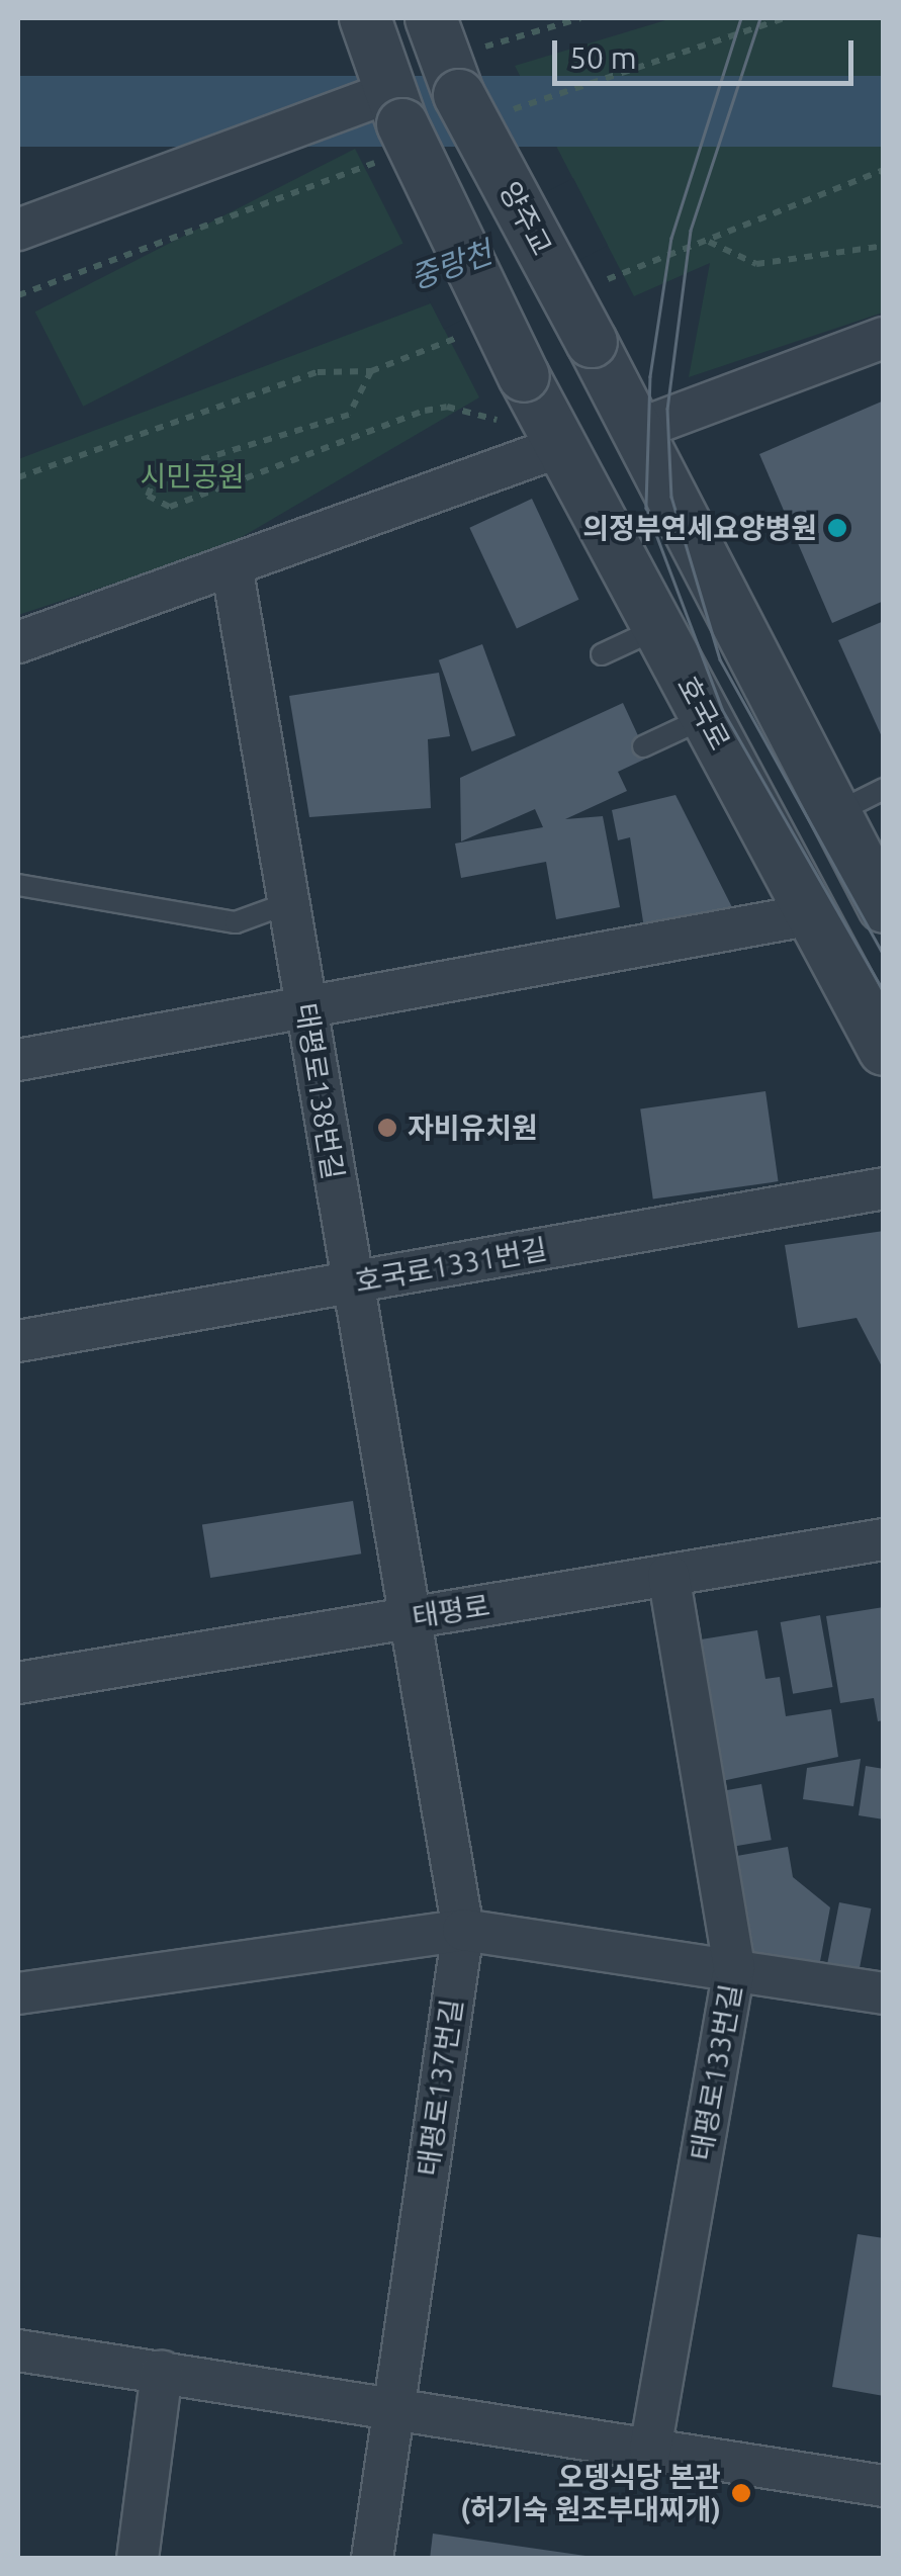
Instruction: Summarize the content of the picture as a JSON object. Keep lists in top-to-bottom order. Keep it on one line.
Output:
{"streets":{"street":["양주교","호국로","태평로138번길","호국로1331번길","태평로","태평로133번길","태평로137번길"]},"crossings":[["태평로138번길","호국로1331번길"],["태평로138번길","태평로"],["태평로138번길","태평로137번길"],["태평로","태평로133번길"],["태평로","태평로137번길"]],"water":["중랑천"],"parks":["시민공원"],"places":["의정부연세요양병원","자비유치원","오뎅식당 본관 (허기숙 원조부대찌개)"],"scale_bar":"50 m"}
